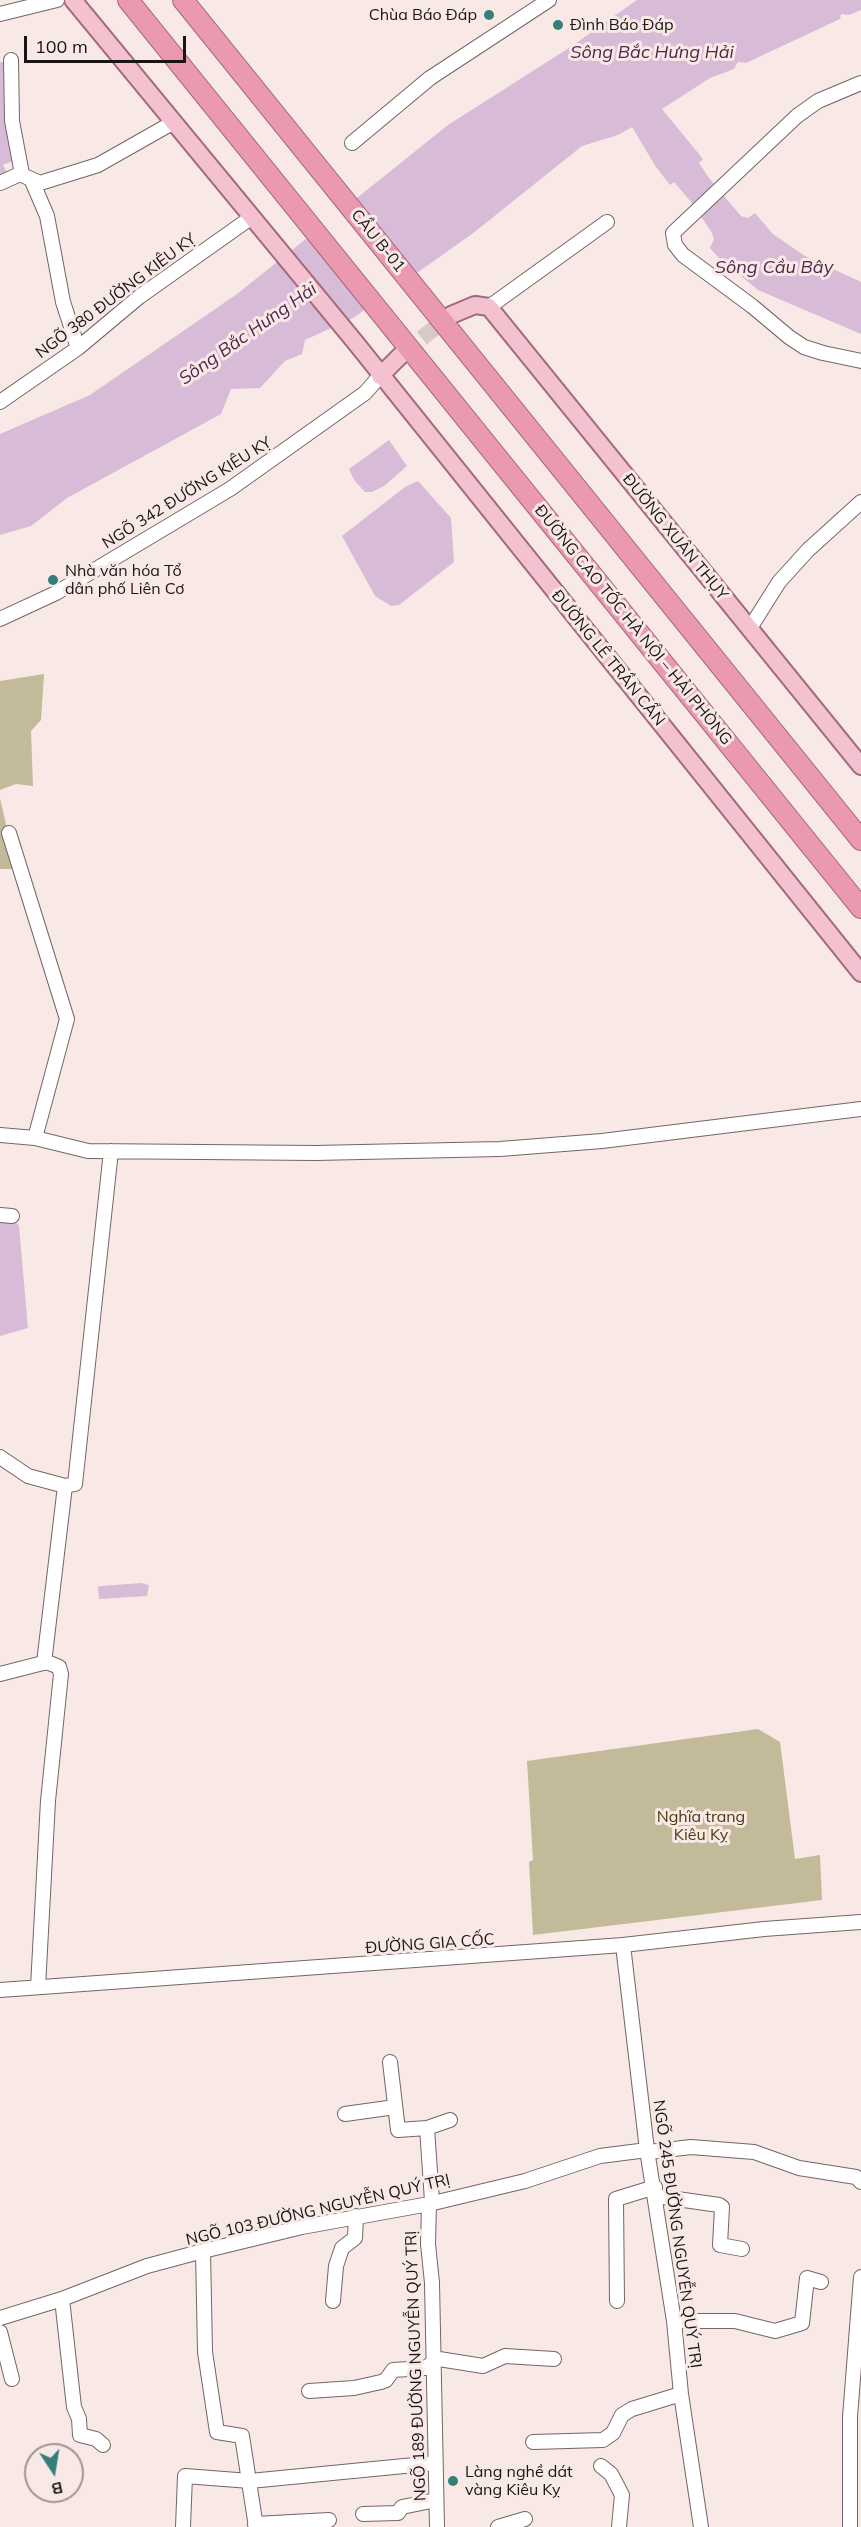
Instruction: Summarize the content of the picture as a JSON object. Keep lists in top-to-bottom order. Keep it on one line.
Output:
{"streets":{"highway":["CẦU B-01","ĐƯỜNG CAO TỐC HÀ NỘI – HẢI PHÒNG"],"main road":["ĐƯỜNG XUÂN THỤY","ĐƯỜNG LÊ TRẦN CẨN"],"street":["NGÕ 380 ĐƯỜNG KIÊU KỴ","NGÕ 342 ĐƯỜNG KIÊU KỴ","ĐƯỜNG GIA CỐC","NGÕ 103 ĐƯỜNG NGUYỄN QUÝ TRỊ","NGÕ 245 ĐƯỜNG NGUYỄN QUÝ TRỊ","NGÕ 189 ĐƯỜNG NGUYỄN QUÝ TRỊ"]},"crossings":[["NGÕ 380 ĐƯỜNG KIÊU KỴ","ĐƯỜNG LÊ TRẦN CẨN"],["NGÕ 342 ĐƯỜNG KIÊU KỴ","ĐƯỜNG LÊ TRẦN CẨN"],["ĐƯỜNG GIA CỐC","NGÕ 245 ĐƯỜNG NGUYỄN QUÝ TRỊ"],["NGÕ 103 ĐƯỜNG NGUYỄN QUÝ TRỊ","NGÕ 245 ĐƯỜNG NGUYỄN QUÝ TRỊ"],["NGÕ 103 ĐƯỜNG NGUYỄN QUÝ TRỊ","NGÕ 189 ĐƯỜNG NGUYỄN QUÝ TRỊ"]],"water":["Sông Bắc Hưng Hải","Sông Cầu Bây"],"parks":["Nghĩa trang Kiêu Kỵ"],"places":["Chùa Báo Đáp","Đình Báo Đáp","Nhà văn hóa Tổ dân phố Liên Cơ","Làng nghề dát vàng Kiêu Kỵ"],"scale_bar":"100 m","north":"bottom"}
